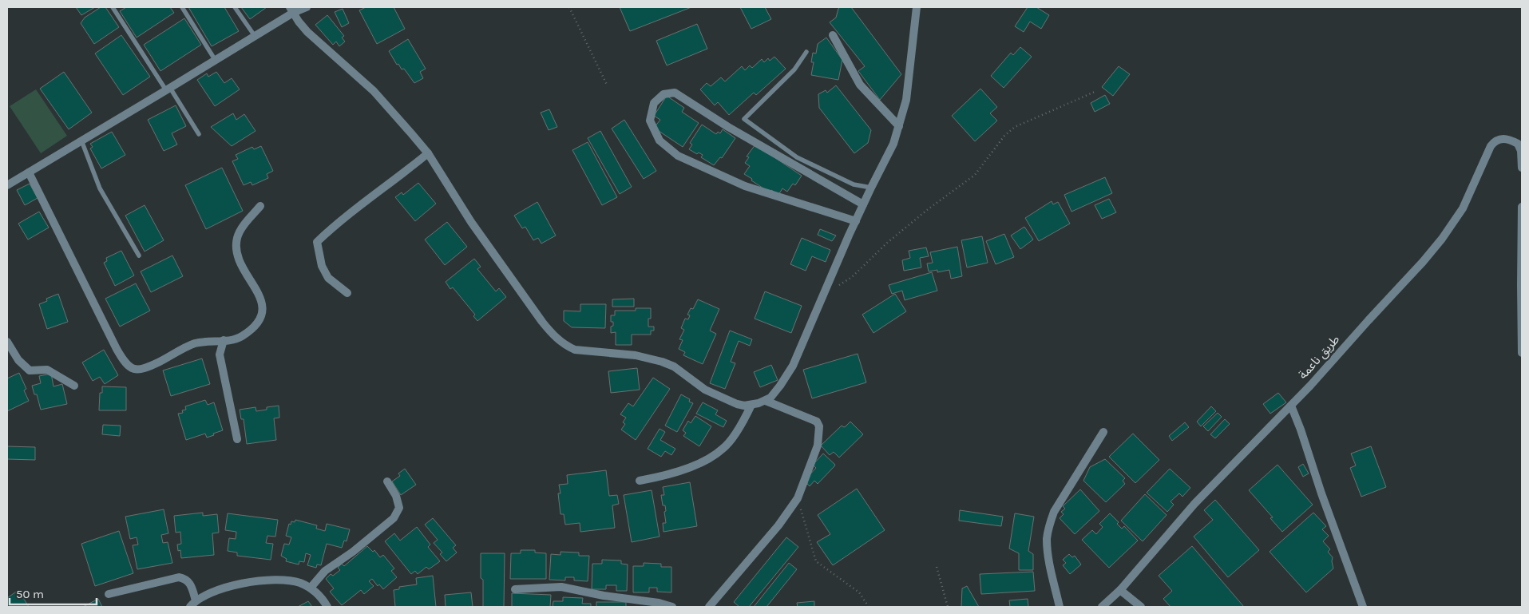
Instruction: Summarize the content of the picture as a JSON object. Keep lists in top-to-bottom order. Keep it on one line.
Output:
{"streets":{"street":["طريق ناعمة"]},"scale_bar":"50 m"}
